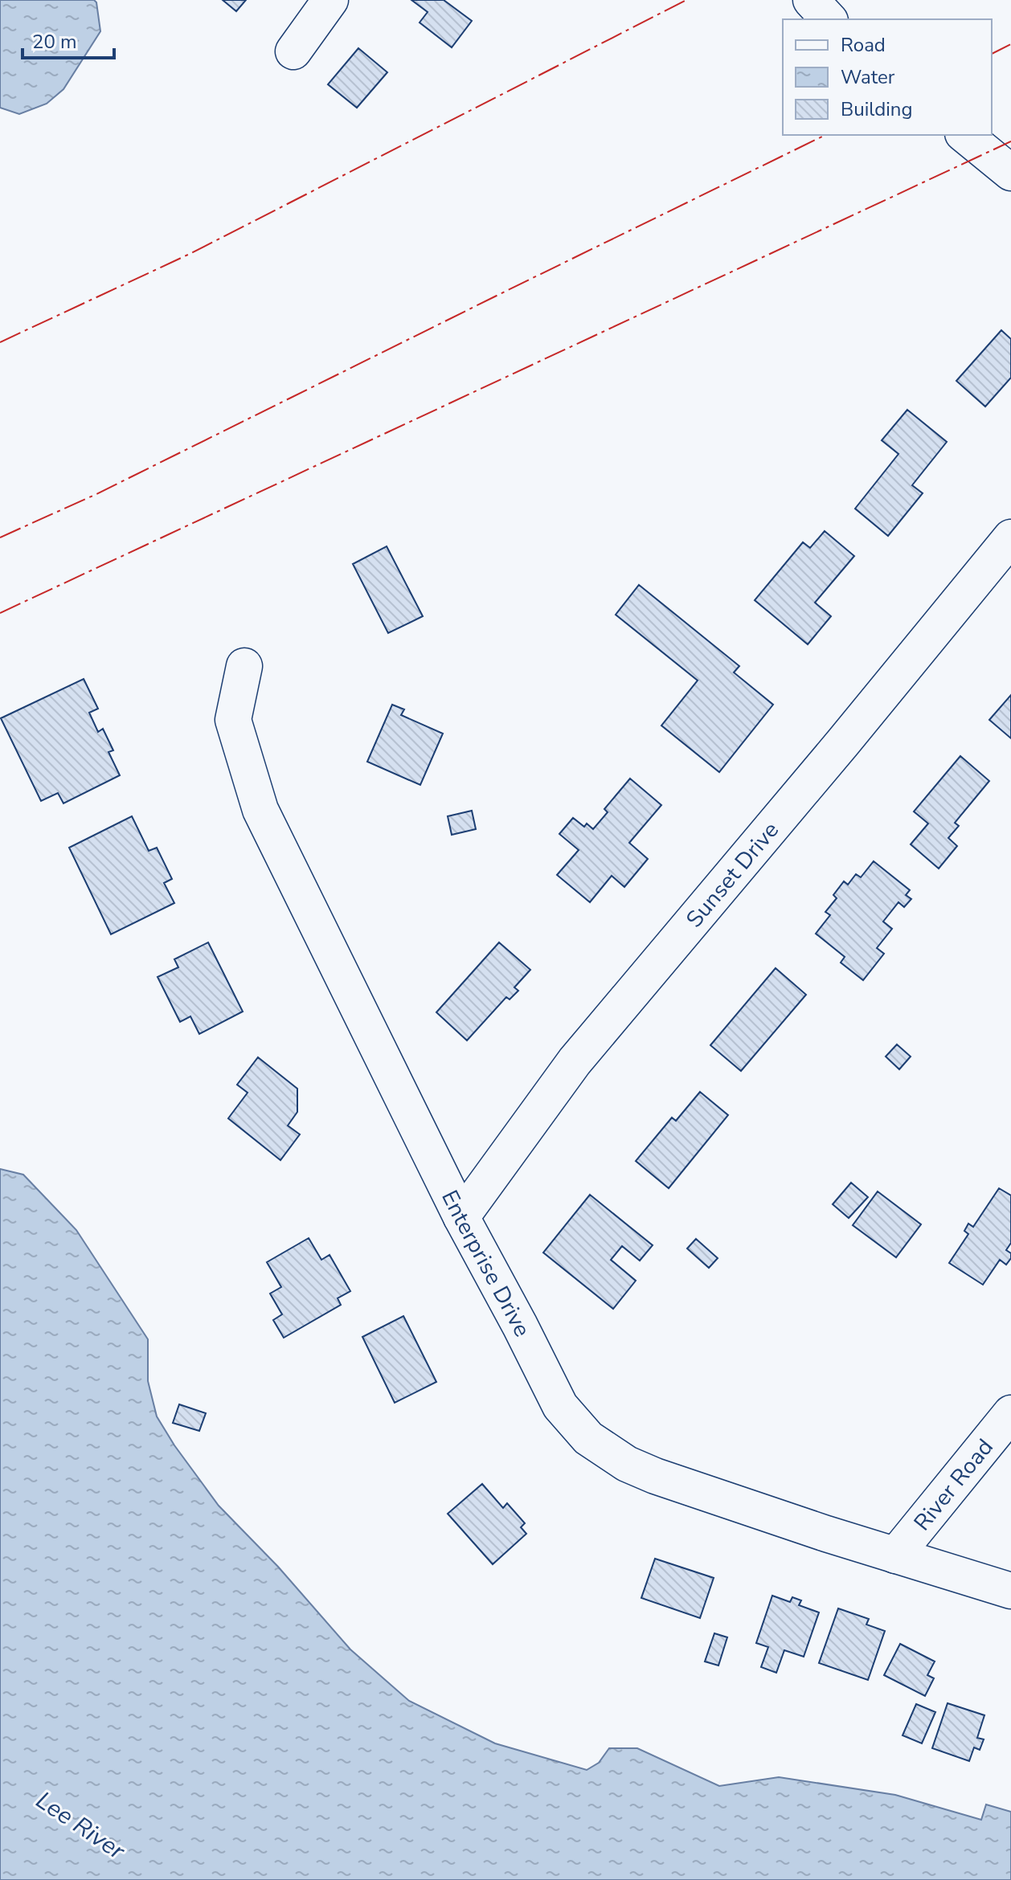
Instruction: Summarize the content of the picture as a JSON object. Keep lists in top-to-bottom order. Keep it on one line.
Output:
{"streets":{"street":["Sunset Drive","Enterprise Drive","River Road"]},"crossings":[["Sunset Drive","Enterprise Drive"],["Enterprise Drive","River Road"]],"water":["Lee River"],"legend":["Road","Water","Building"],"scale_bar":"20 m"}
